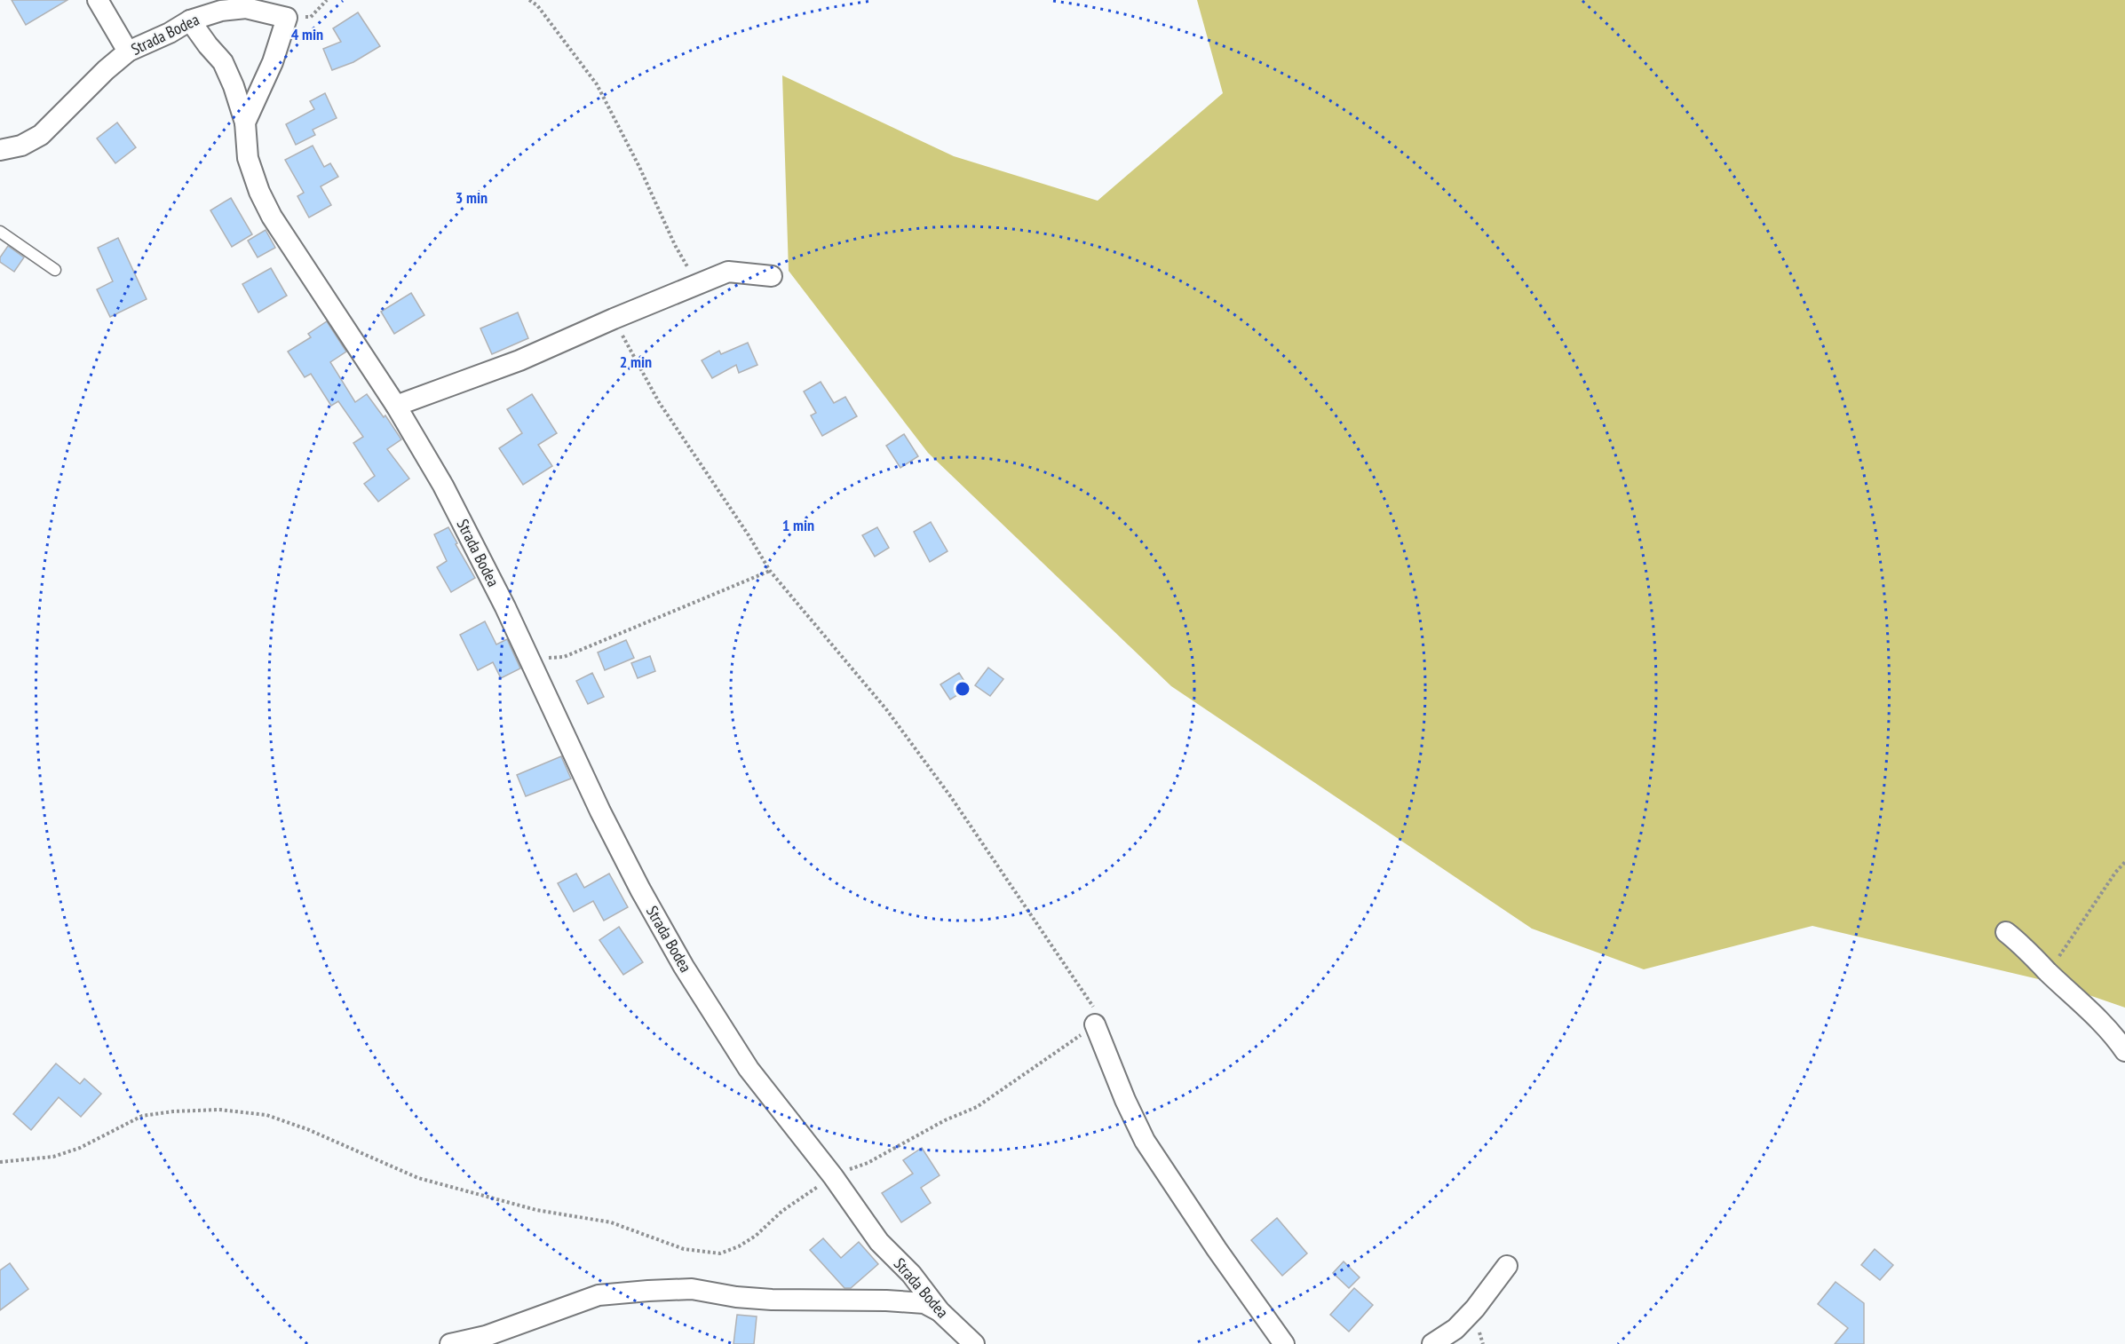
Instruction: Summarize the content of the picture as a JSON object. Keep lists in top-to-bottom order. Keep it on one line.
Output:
{"streets":{"street":["Strada Bodea"]},"rings":["4 min","3 min","2 min","1 min"]}
